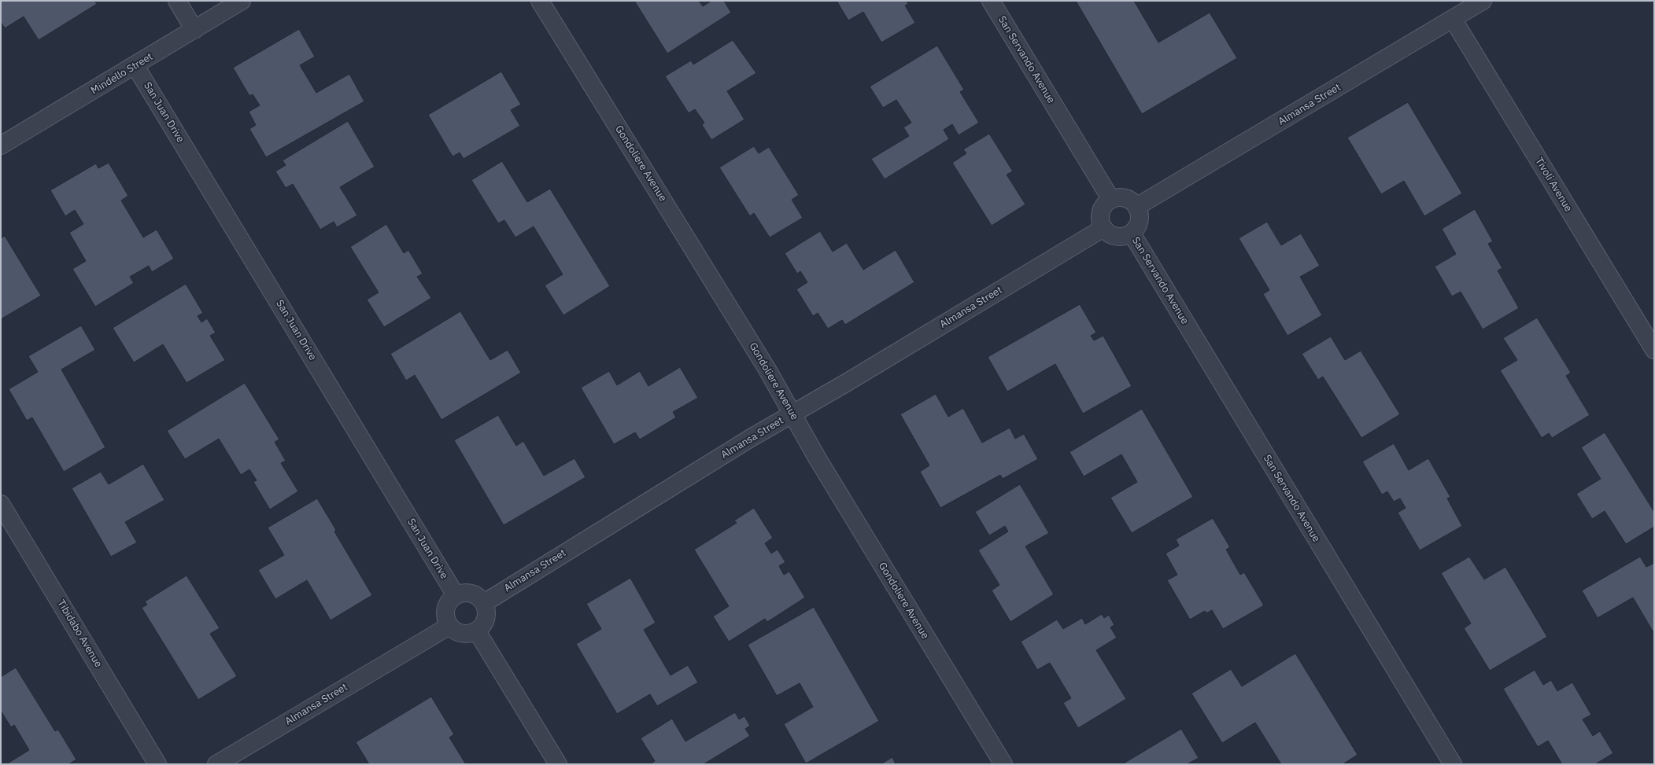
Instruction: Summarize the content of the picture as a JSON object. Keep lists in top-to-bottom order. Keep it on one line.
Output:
{"streets":{"street":["San Servando Avenue","Mindello Street","Almansa Street","San Juan Drive","Gondoliere Avenue","Tivoli Avenue","Tibidabo Avenue"]},"crossings":[["San Servando Avenue","Almansa Street"],["Mindello Street","San Juan Drive"],["Almansa Street","San Juan Drive"],["Almansa Street","Gondoliere Avenue"],["Almansa Street","Tivoli Avenue"]]}
